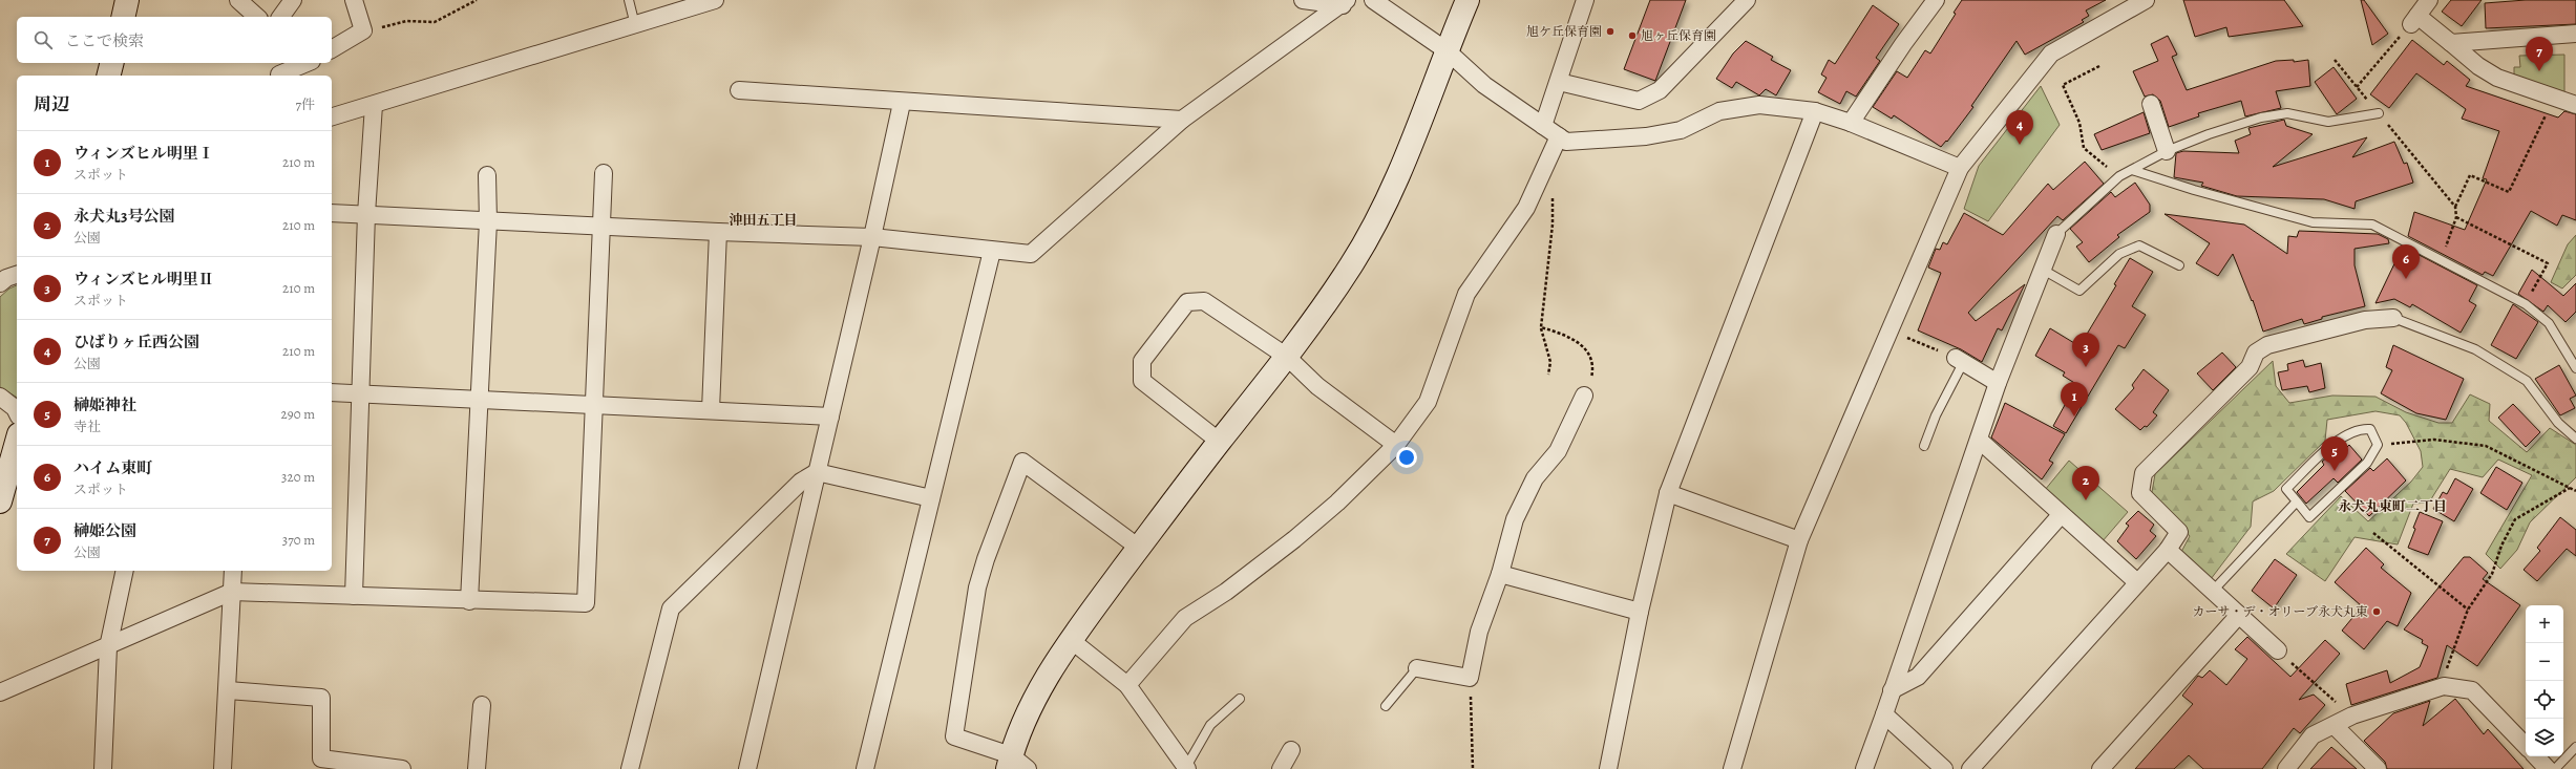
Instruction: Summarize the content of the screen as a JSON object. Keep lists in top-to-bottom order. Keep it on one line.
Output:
{"districts":["沖田五丁目","永犬丸東町二丁目"],"places":["旭ケ丘保育園","旭ヶ丘保育園","カーサ・デ・オリーブ永犬丸東"],"page":{"search":"ここで検索","pins":["7","4","6","3","1","5","2"],"heading":["周辺","7件"],"list":[{"mark":"1","name":"ウィンズヒル明里Ⅰ","note":"スポット","value":"210 m"},{"mark":"2","name":"永犬丸3号公園","note":"公園","value":"210 m"},{"mark":"3","name":"ウィンズヒル明里Ⅱ","note":"スポット","value":"210 m"},{"mark":"4","name":"ひばりヶ丘西公園","note":"公園","value":"210 m"},{"mark":"5","name":"榊姫神社","note":"寺社","value":"290 m"},{"mark":"6","name":"ハイム東町","note":"スポット","value":"320 m"},{"mark":"7","name":"榊姫公園","note":"公園","value":"370 m"}],"map_buttons":["+","−"]}}
